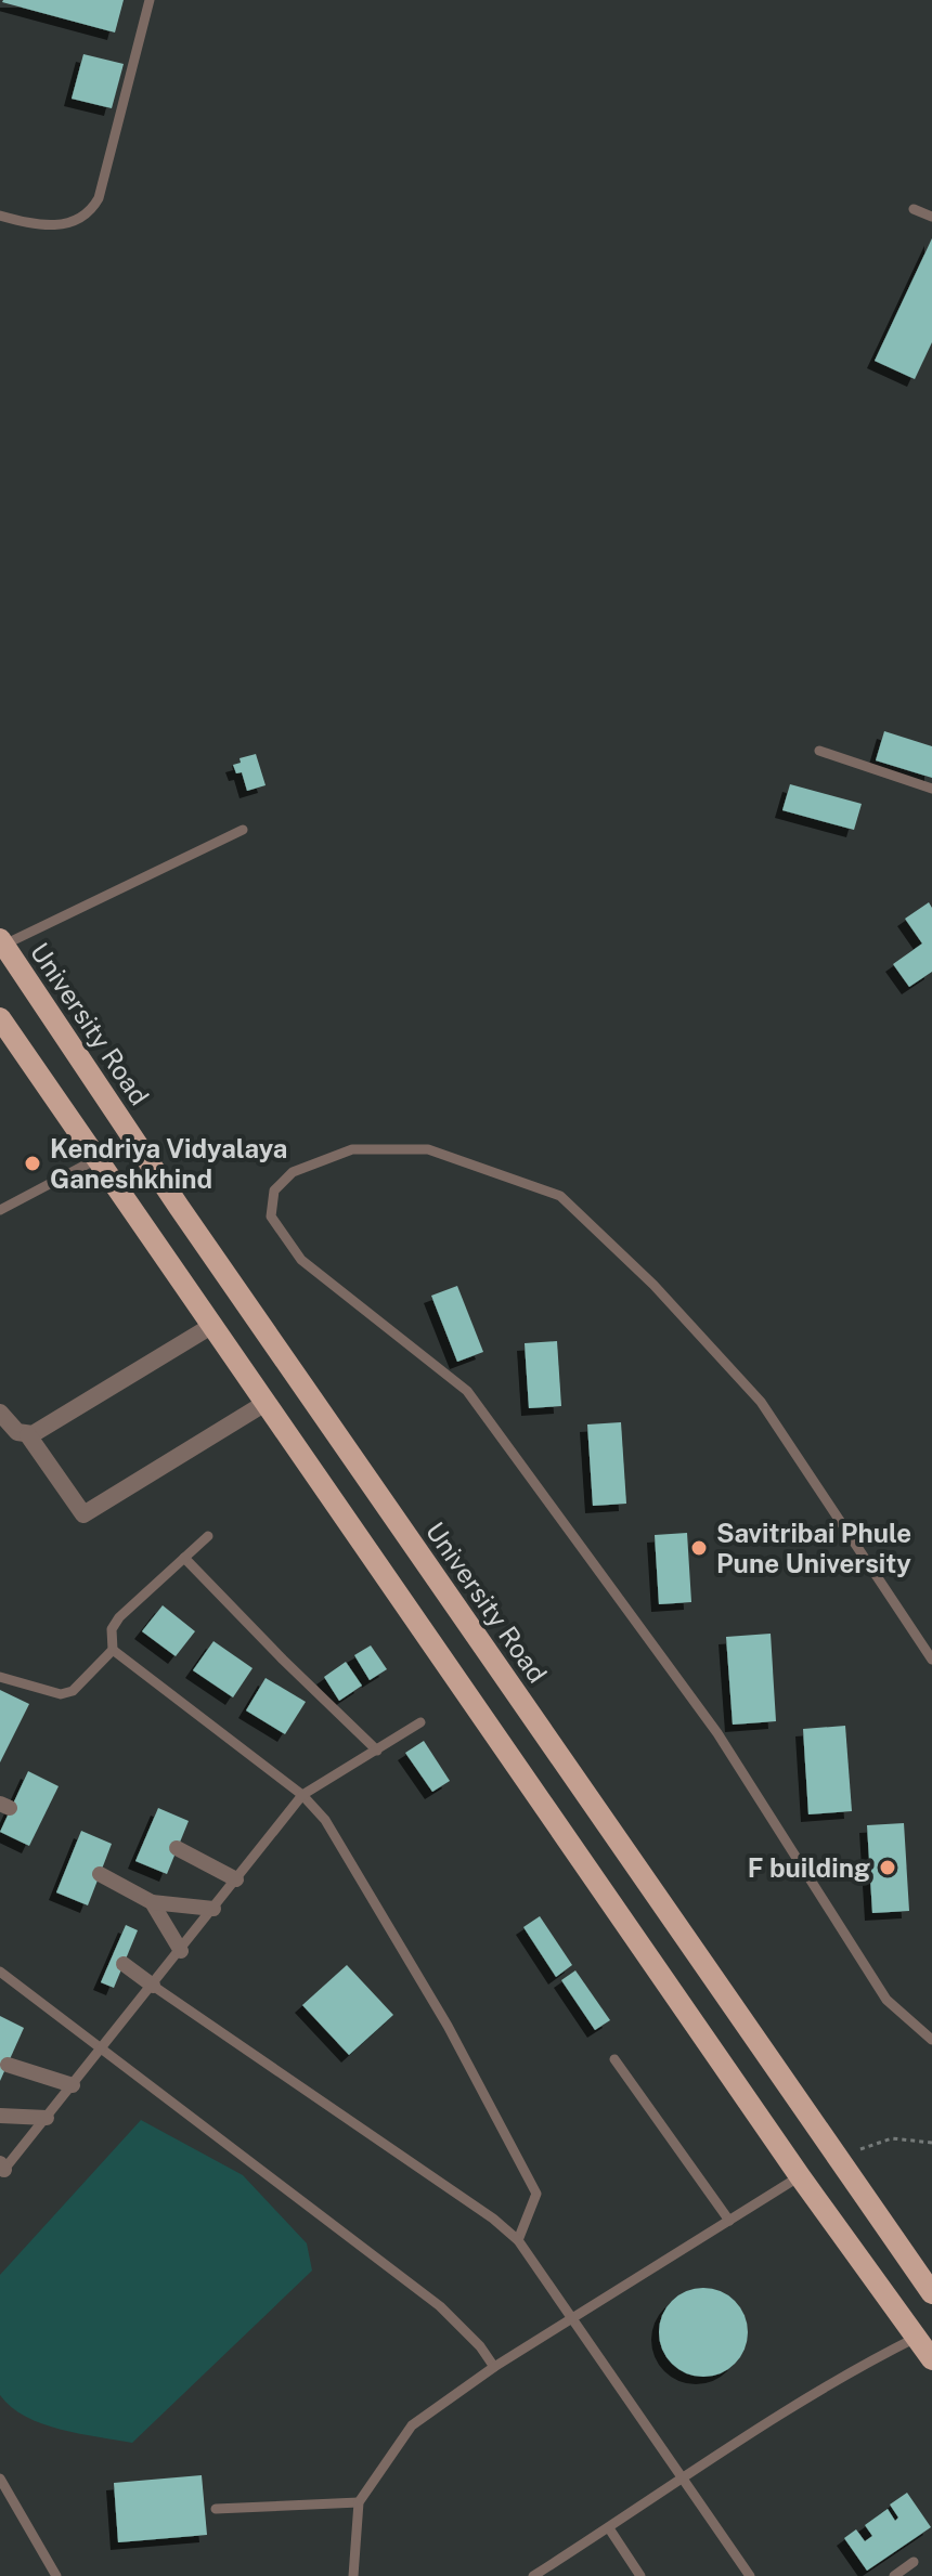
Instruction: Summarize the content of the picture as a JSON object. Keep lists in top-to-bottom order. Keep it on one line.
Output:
{"streets":{"main road":["University Road"]},"places":["Kendriya Vidyalaya Ganeshkhind","Savitribai Phule Pune University","F building"]}
